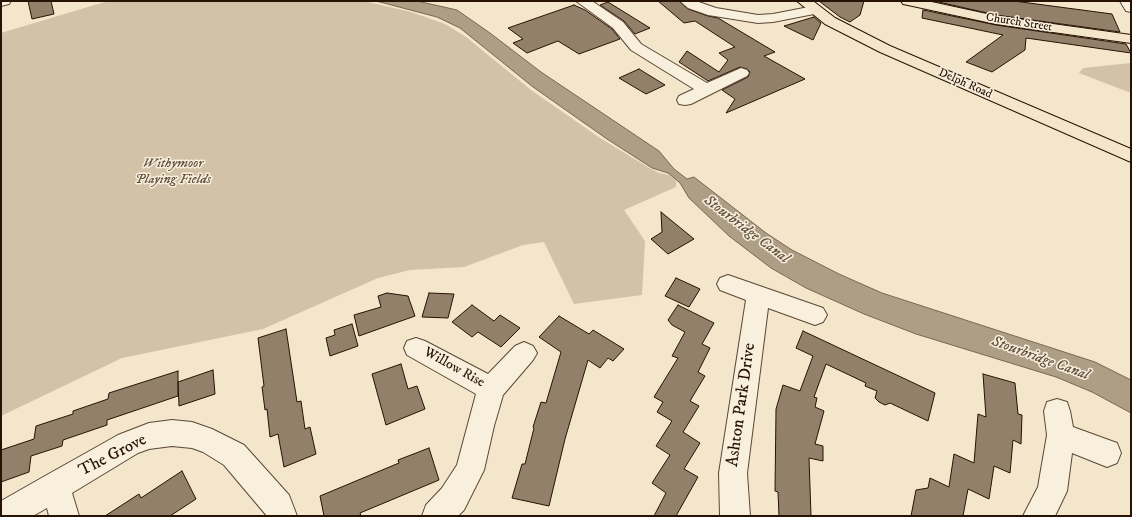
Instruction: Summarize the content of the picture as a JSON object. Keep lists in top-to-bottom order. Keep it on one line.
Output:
{"streets":{"main road":["Church Street","Delph Road"],"street":["Willow Rise","Ashton Park Drive","The Grove"]},"water":["Stourbridge Canal"],"parks":["Withymoor Playing Fields"]}
